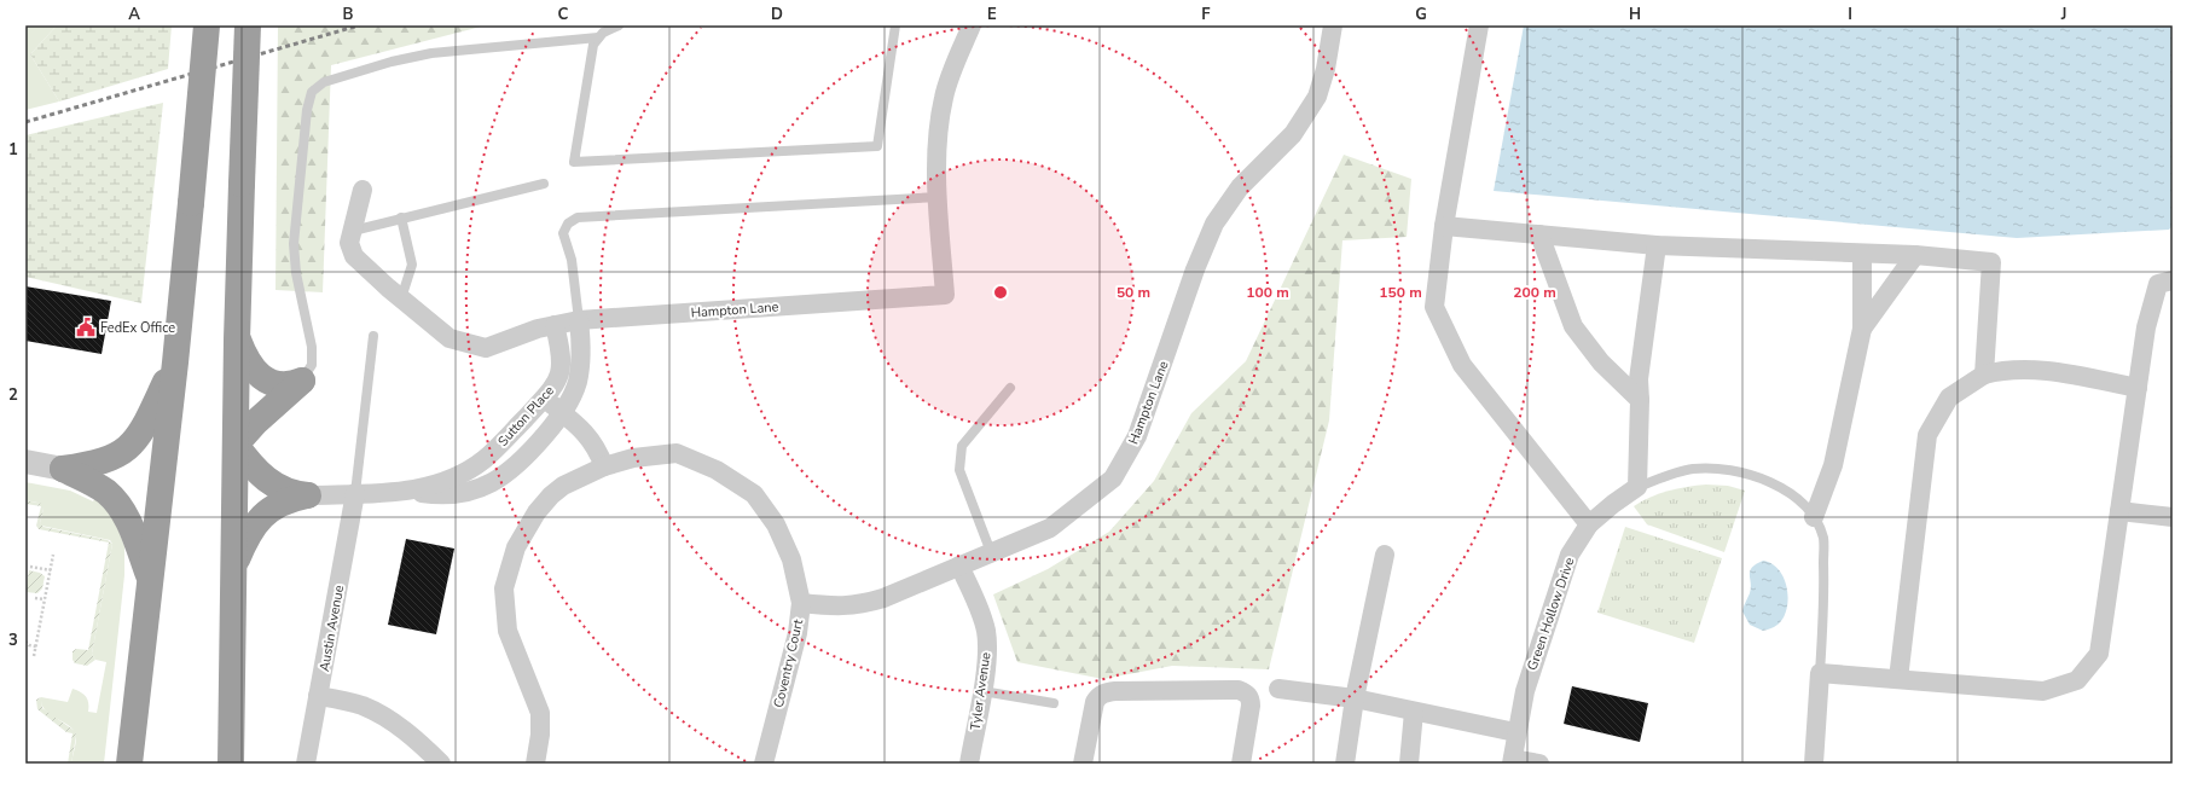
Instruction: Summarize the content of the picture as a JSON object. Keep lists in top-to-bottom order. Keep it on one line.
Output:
{"streets":{"street":["Hampton Lane","Sutton Place","Green Hollow Drive","Austin Avenue","Coventry Court","Tyler Avenue"]},"crossings":[["Hampton Lane","Sutton Place"],["Hampton Lane","Coventry Court"],["Hampton Lane","Tyler Avenue"],["Sutton Place","Austin Avenue"]],"places":{"public building":["FedEx Office"]},"grid":{"columns":["A","B","C","D","E","F","G","H","I","J"],"rows":["1","2","3"]},"rings":["50 m","100 m","150 m","200 m"]}
